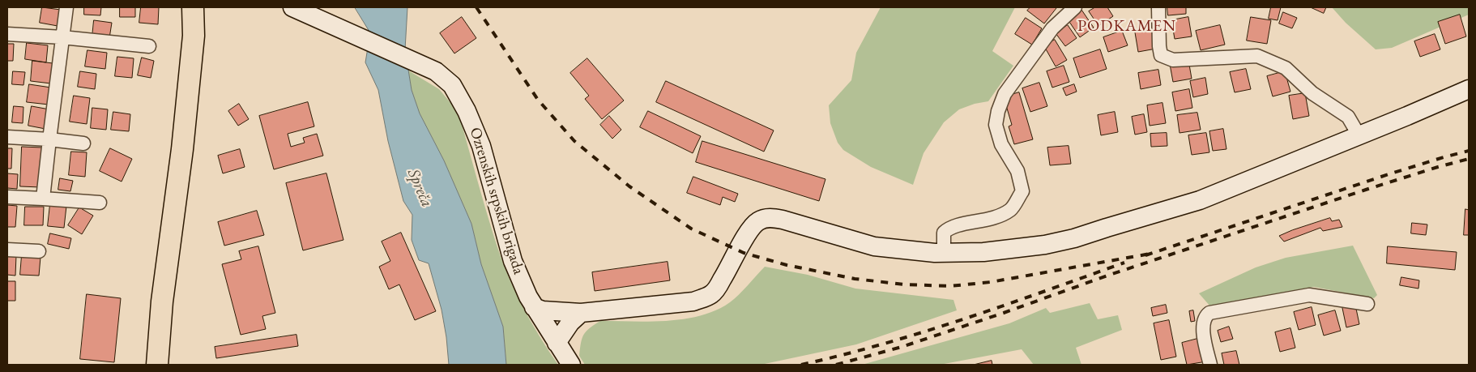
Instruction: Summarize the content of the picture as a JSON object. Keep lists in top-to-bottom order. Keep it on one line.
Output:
{"streets":{"street":["Ozrenskih srpskih brigada"]},"districts":["PODKAMEN"],"water":["Spreča"]}
